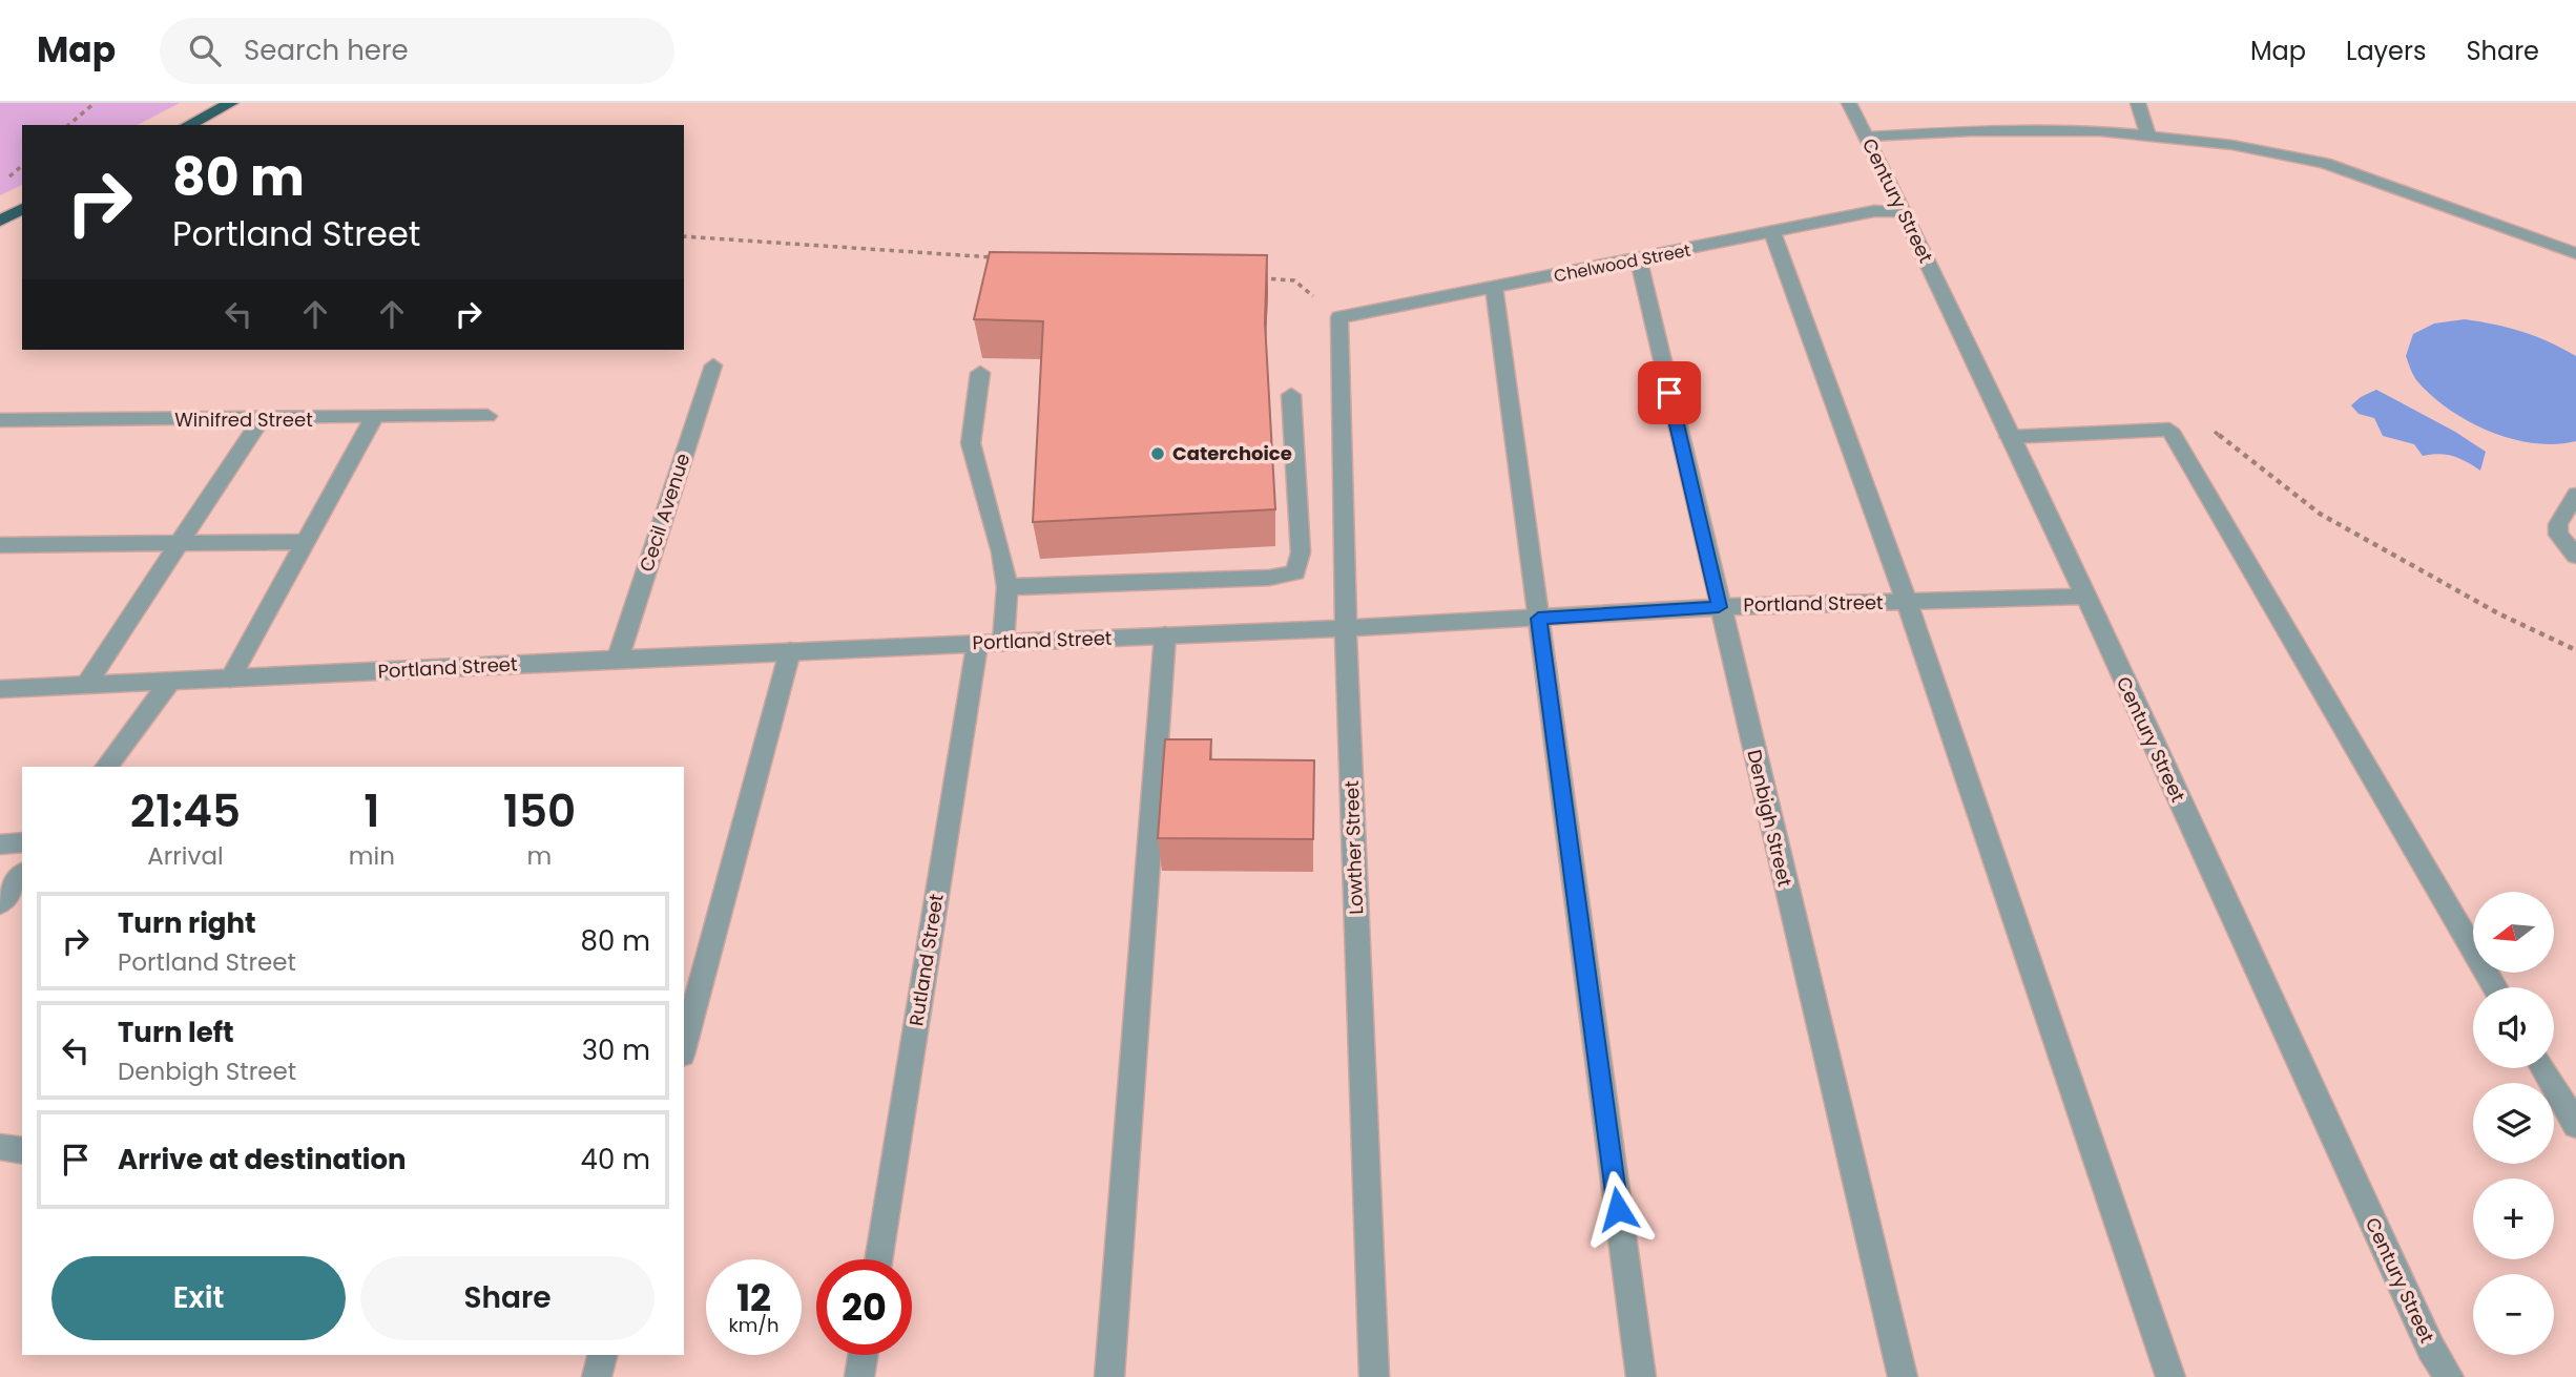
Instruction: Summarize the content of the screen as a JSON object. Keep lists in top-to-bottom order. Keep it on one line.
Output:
{"streets":{"street":["Century Street","Chelwood Street","Winifred Street","Cecil Avenue","Portland Street","Denbigh Street","Lowther Street","Rutland Street"]},"crossings":[["Century Street","Chelwood Street"],["Century Street","Portland Street"],["Chelwood Street","Denbigh Street"],["Chelwood Street","Lowther Street"],["Cecil Avenue","Portland Street"],["Portland Street","Denbigh Street"],["Portland Street","Lowther Street"],["Portland Street","Rutland Street"]],"places":["Caterchoice"],"north":"left","page":{"header":"Map","search":"Search here","nav":["Map","Layers","Share"],"turn":["80 m","Portland Street"],"eta":["21:45","Arrival","1","min","150","m"],"map_buttons":["+","−"],"list":[{"name":"Turn right","note":"Portland Street","value":"80 m"},{"name":"Turn left","note":"Denbigh Street","value":"30 m"},{"name":"Arrive at destination","value":"40 m"}],"buttons":["Exit","Share"],"speed":"12 km/h","limit":"20"}}
